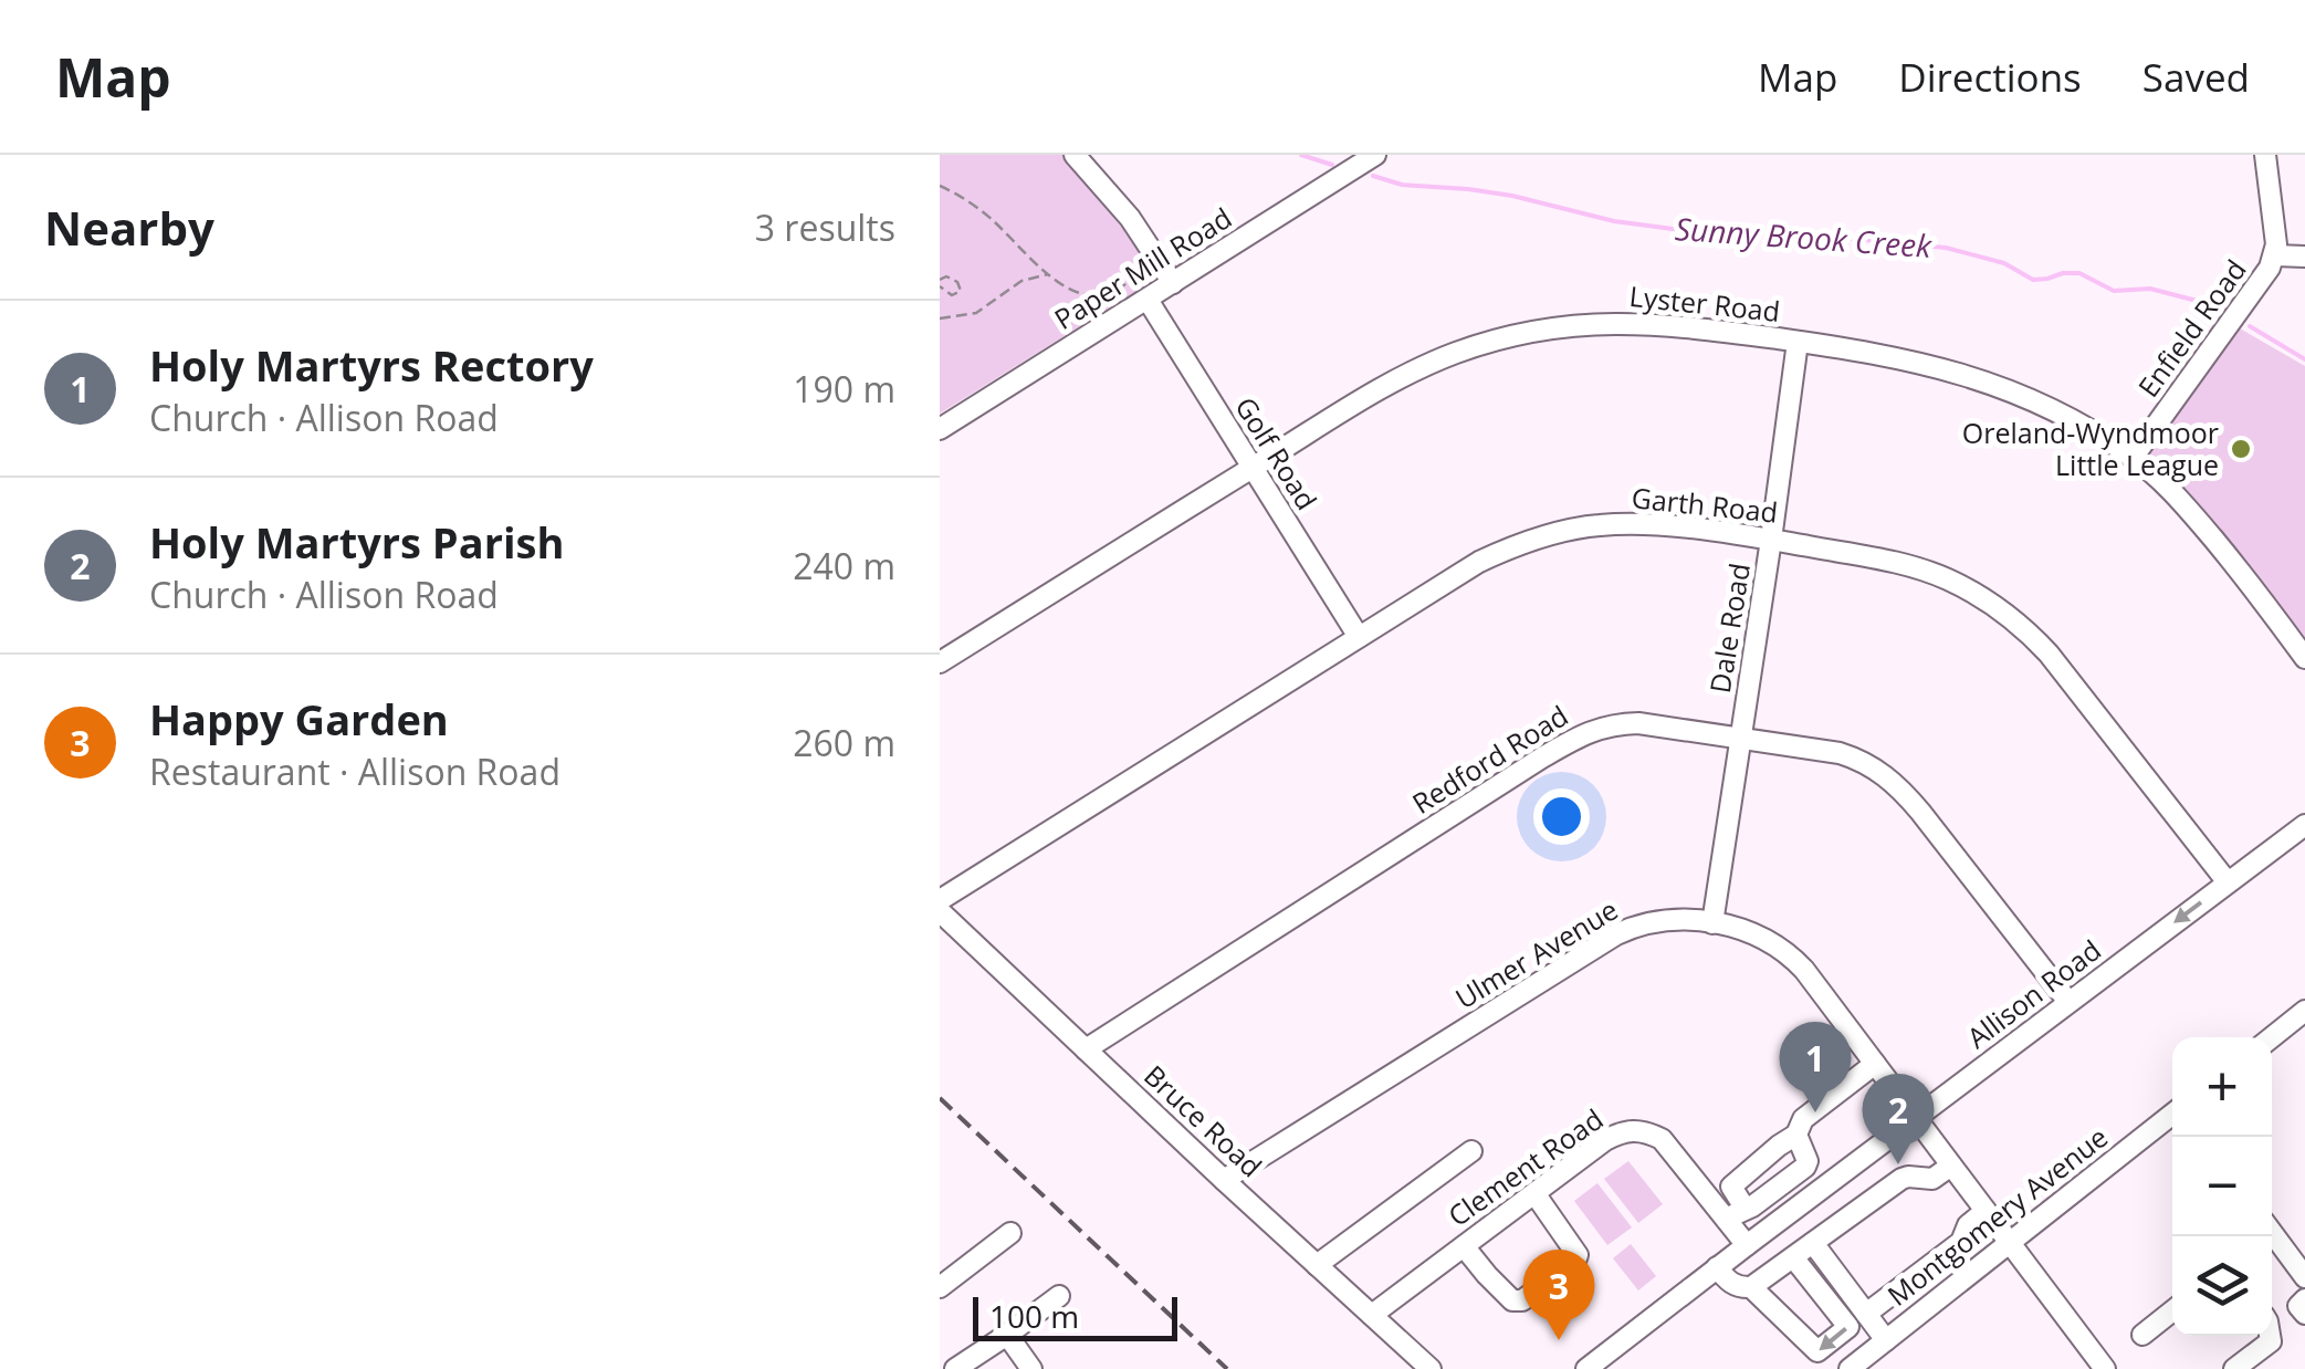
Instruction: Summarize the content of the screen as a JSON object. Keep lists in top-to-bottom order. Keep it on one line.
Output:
{"streets":{"street":["Paper Mill Road","Lyster Road","Enfield Road","Golf Road","Garth Road","Dale Road","Redford Road","Ulmer Avenue","Allison Road","Bruce Road","Clement Road","Montgomery Avenue"]},"crossings":[["Paper Mill Road","Golf Road"],["Lyster Road","Enfield Road"],["Lyster Road","Golf Road"],["Lyster Road","Dale Road"],["Golf Road","Garth Road"],["Garth Road","Dale Road"],["Garth Road","Allison Road"],["Dale Road","Redford Road"],["Dale Road","Ulmer Avenue"],["Redford Road","Allison Road"],["Redford Road","Bruce Road"],["Ulmer Avenue","Allison Road"],["Ulmer Avenue","Bruce Road"],["Ulmer Avenue","Montgomery Avenue"],["Allison Road","Clement Road"],["Bruce Road","Clement Road"]],"water":["Sunny Brook Creek"],"places":["Oreland-Wyndmoor Little League"],"scale_bar":"100 m","page":{"header":"Map","nav":["Map","Directions","Saved"],"heading":["Nearby","3 results"],"list":[{"mark":"1","name":"Holy Martyrs Rectory","note":"Church · Allison Road","value":"190 m"},{"mark":"2","name":"Holy Martyrs Parish","note":"Church · Allison Road","value":"240 m"},{"mark":"3","name":"Happy Garden","note":"Restaurant · Allison Road","value":"260 m"}],"pins":["1","2","3"],"map_buttons":["+","−"],"scale":"100 m"}}
